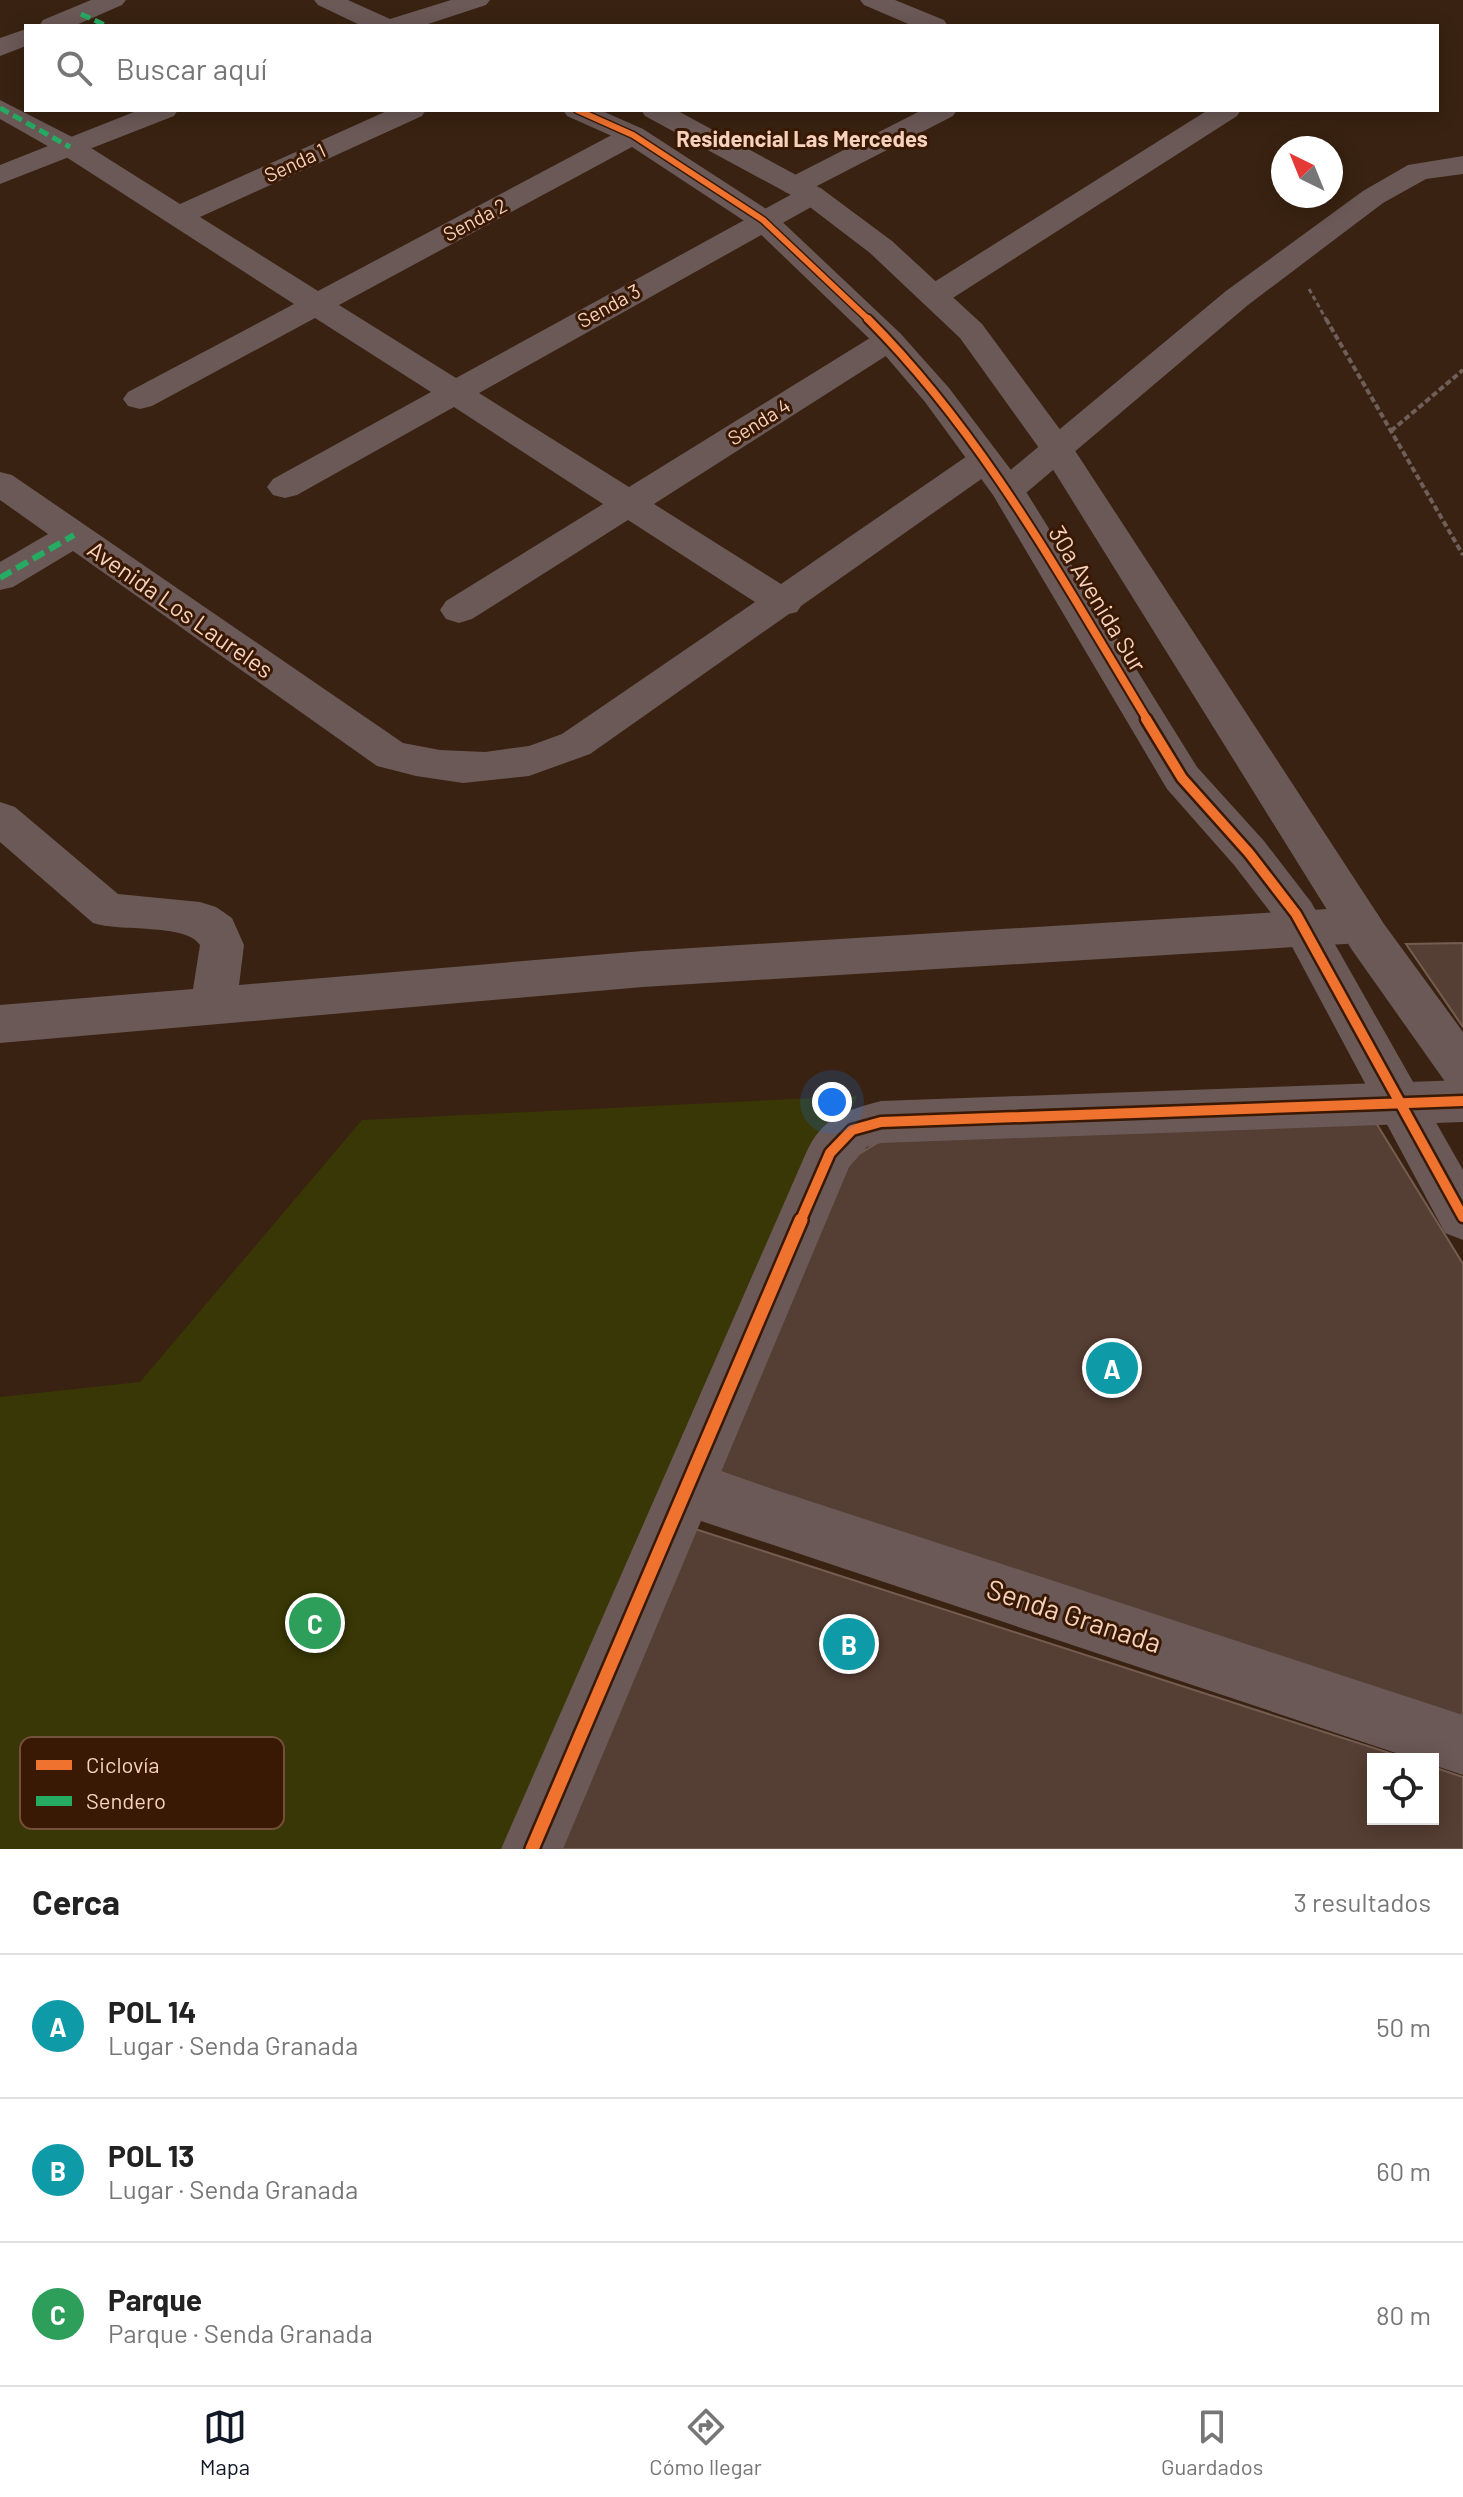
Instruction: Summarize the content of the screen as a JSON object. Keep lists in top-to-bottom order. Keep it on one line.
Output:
{"streets":{"street":["Senda 1","Senda 2","Senda 3","Senda 4","30a Avenida Sur","Avenida Los Laureles","Senda Granada"]},"crossings":[["Senda 2","30a Avenida Sur"],["Senda 3","30a Avenida Sur"],["Senda 4","30a Avenida Sur"],["30a Avenida Sur","Avenida Los Laureles"]],"districts":["Residencial Las Mercedes"],"legend":["Ciclovía","Sendero"],"north":"top left","page":{"search":"Buscar aquí","pins":["A","C","B"],"heading":["Cerca","3 resultados"],"list":[{"mark":"A","name":"POL 14","note":"Lugar · Senda Granada","value":"50 m"},{"mark":"B","name":"POL 13","note":"Lugar · Senda Granada","value":"60 m"},{"mark":"C","name":"Parque","note":"Parque · Senda Granada","value":"80 m"}],"nav":["Mapa","Cómo llegar","Guardados"]}}
